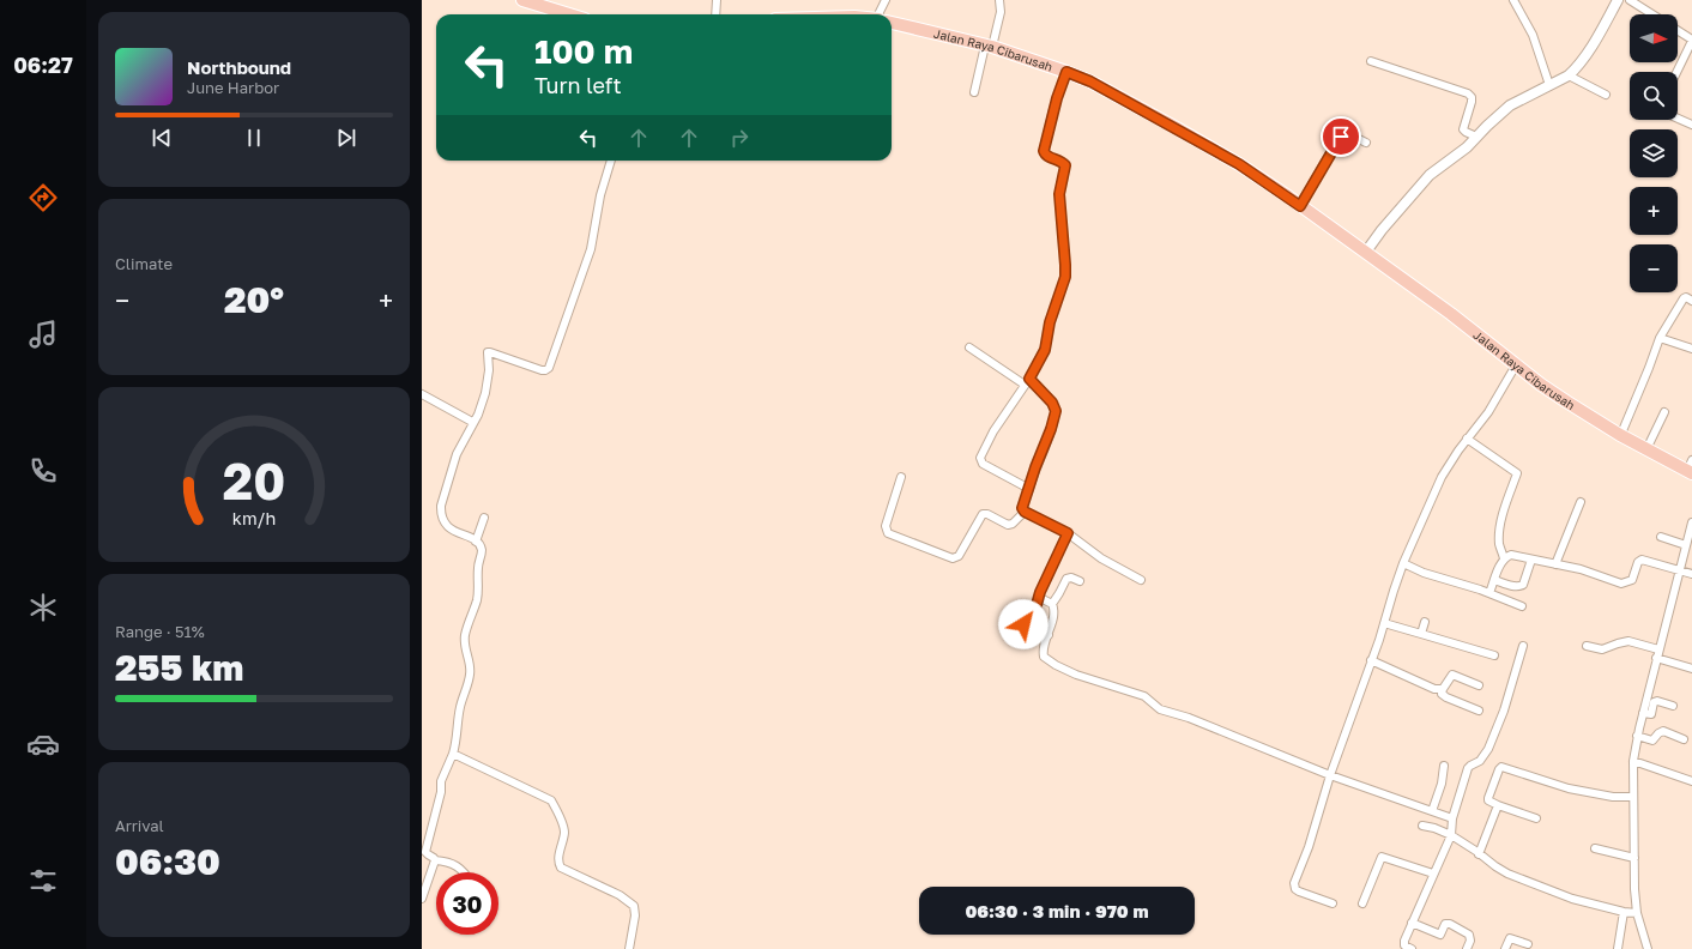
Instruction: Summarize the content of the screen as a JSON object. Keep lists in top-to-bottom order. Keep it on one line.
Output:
{"streets":{"main road":["Jalan Raya Cibarusah"]},"north":"right","page":{"tabs":"06:27","map_buttons":["+","−"],"turn":["100 m","Turn left"],"song":["Northbound","June Harbor"],"tile":["Climate",["Range · 51%","255 km"],["Arrival","06:30"]],"heat":["−","20°","+"],"limit":"30","trip":"06:30 · 3 min · 970 m","gauge":["20","km/h"]}}
